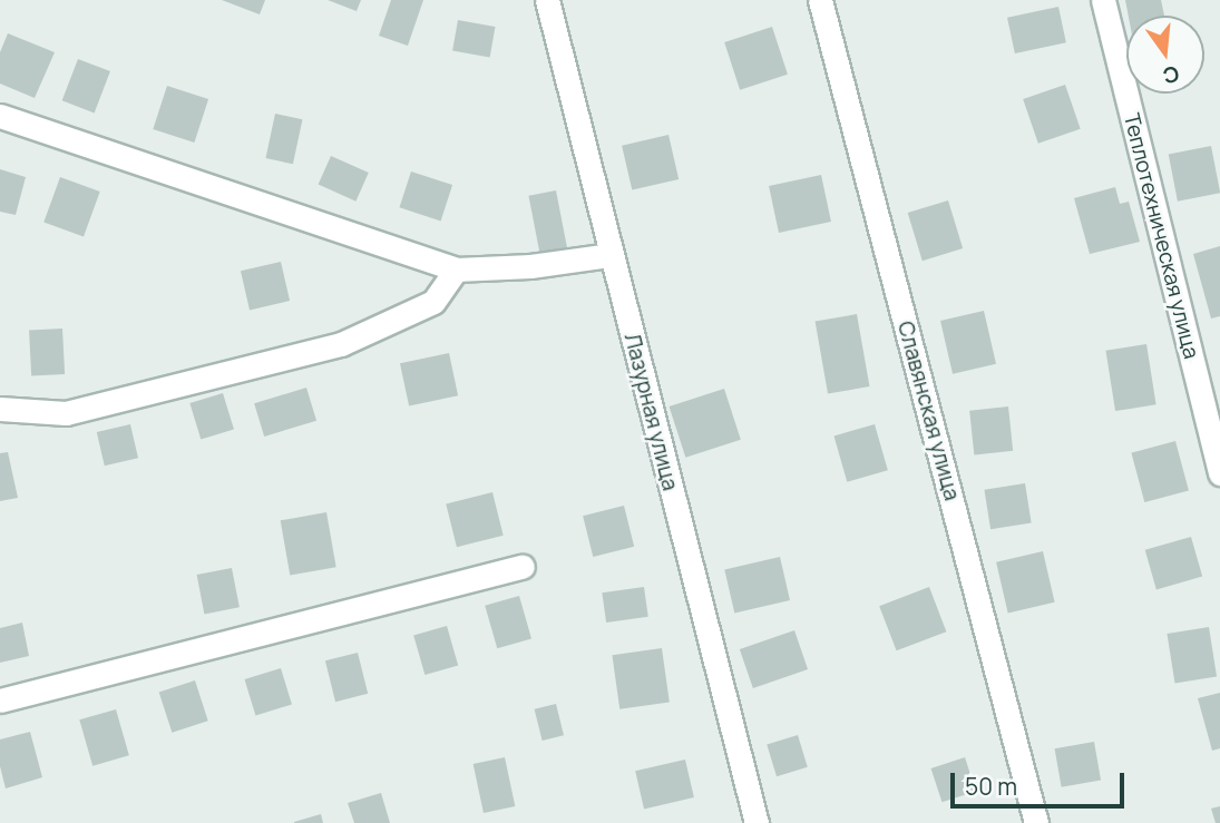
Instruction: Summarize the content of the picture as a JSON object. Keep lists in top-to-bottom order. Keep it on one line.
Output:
{"streets":{"street":["Теплотехническая улица","Славянская улица","Лазурная улица"]},"scale_bar":"50 m","north":"bottom"}
